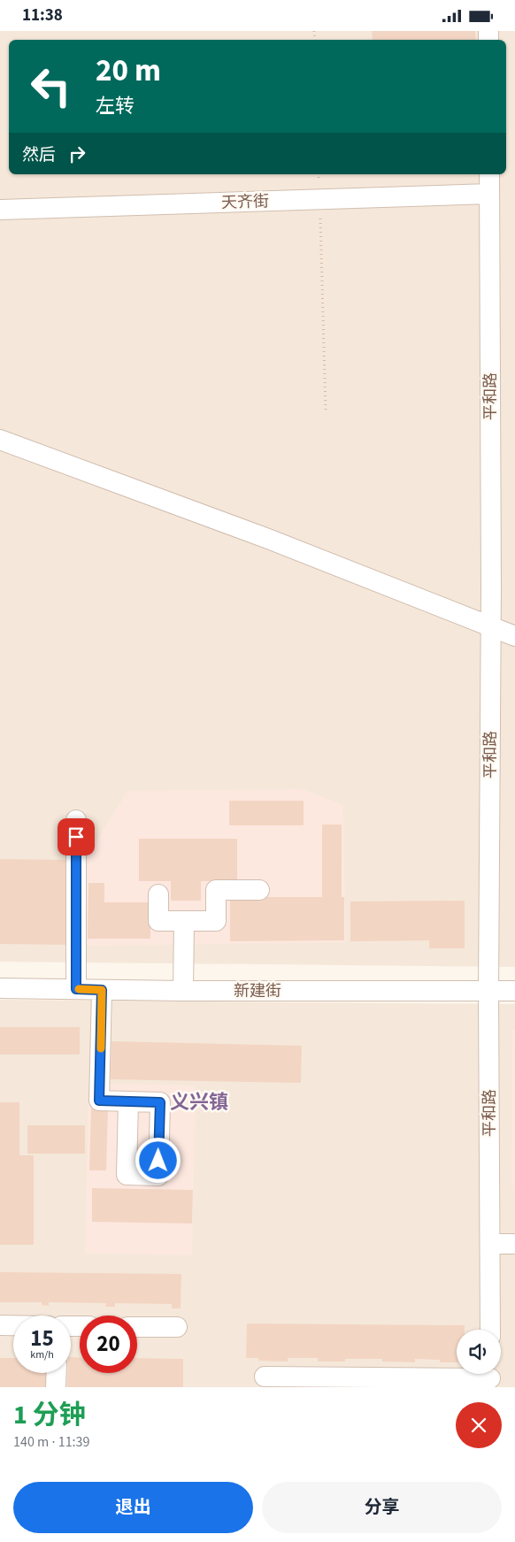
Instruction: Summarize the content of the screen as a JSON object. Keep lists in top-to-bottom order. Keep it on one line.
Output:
{"streets":{"street":["天齐街","平和路","新建街"]},"crossings":[["天齐街","平和路"],["平和路","新建街"]],"districts":["义兴镇"],"page":{"status":"11:38","turn":["20 m","左转"],"then":"然后","speed":"15 km/h","limit":"20","heading":["1 分钟","140 m · 11:39"],"buttons":["退出","分享"]}}
